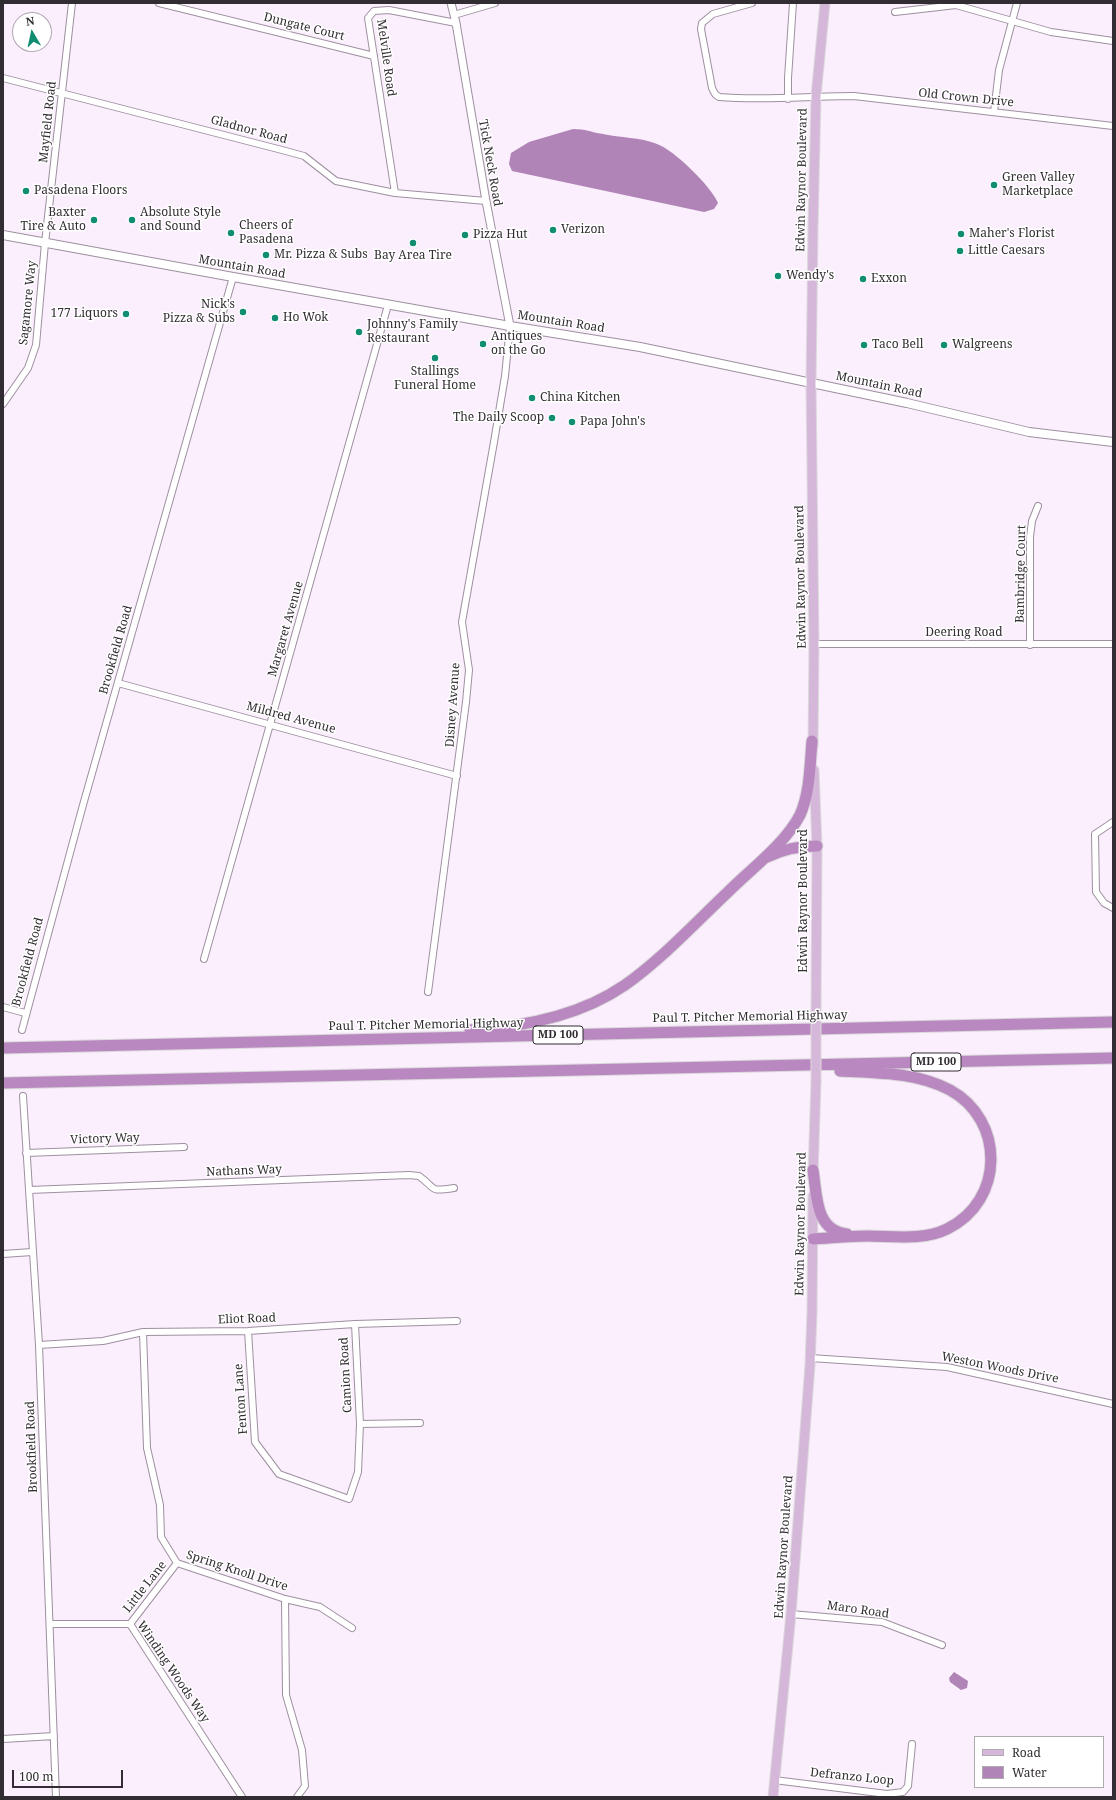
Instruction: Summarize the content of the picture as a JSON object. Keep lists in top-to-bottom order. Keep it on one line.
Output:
{"streets":{"highway":["Paul T. Pitcher Memorial Highway","MD 100"],"main road":["Edwin Raynor Boulevard","Mountain Road"],"street":["Dungate Court","Melville Road","Old Crown Drive","Mayfield Road","Gladnor Road","Tick Neck Road","Sagamore Way","Bambridge Court","Margaret Avenue","Deering Road","Brookfield Road","Disney Avenue","Mildred Avenue","Victory Way","Nathans Way","Eliot Road","Weston Woods Drive","Camion Road","Fenton Lane","Spring Knoll Drive","Little Lane","Maro Road","Winding Woods Way","Defranzo Loop"]},"crossings":[["Dungate Court","Melville Road"],["Melville Road","Gladnor Road"],["Melville Road","Tick Neck Road"],["Old Crown Drive","Edwin Raynor Boulevard"],["Mayfield Road","Gladnor Road"],["Mayfield Road","Mountain Road"],["Mayfield Road","Sagamore Way"],["Gladnor Road","Tick Neck Road"],["Tick Neck Road","Mountain Road"],["Tick Neck Road","Disney Avenue"],["Edwin Raynor Boulevard","Mountain Road"],["Edwin Raynor Boulevard","Deering Road"],["Edwin Raynor Boulevard","Weston Woods Drive"],["Edwin Raynor Boulevard","Maro Road"],["Edwin Raynor Boulevard","Defranzo Loop"],["Mountain Road","Sagamore Way"],["Mountain Road","Margaret Avenue"],["Mountain Road","Brookfield Road"],["Mountain Road","Disney Avenue"],["Bambridge Court","Deering Road"],["Margaret Avenue","Mildred Avenue"],["Brookfield Road","Mildred Avenue"],["Brookfield Road","Victory Way"],["Brookfield Road","Nathans Way"],["Brookfield Road","Eliot Road"],["Brookfield Road","Winding Woods Way"],["Disney Avenue","Mildred Avenue"],["Eliot Road","Camion Road"],["Eliot Road","Fenton Lane"],["Eliot Road","Spring Knoll Drive"],["Camion Road","Fenton Lane"],["Spring Knoll Drive","Little Lane"],["Little Lane","Winding Woods Way"]],"places":["Green Valley Marketplace","Pasadena Floors","Baxter Tire & Auto","Absolute Style and Sound","Verizon","Cheers of Pasadena","Maher's Florist","Pizza Hut","Bay Area Tire","Little Caesars","Mr. Pizza & Subs","Wendy's","Exxon","Nick's Pizza & Subs","177 Liquors","Ho Wok","Johnny's Family Restaurant","Antiques on the Go","Taco Bell","Walgreens","Stallings Funeral Home","China Kitchen","The Daily Scoop","Papa John's"],"legend":["Road","Water"],"scale_bar":"100 m","north":"top"}
